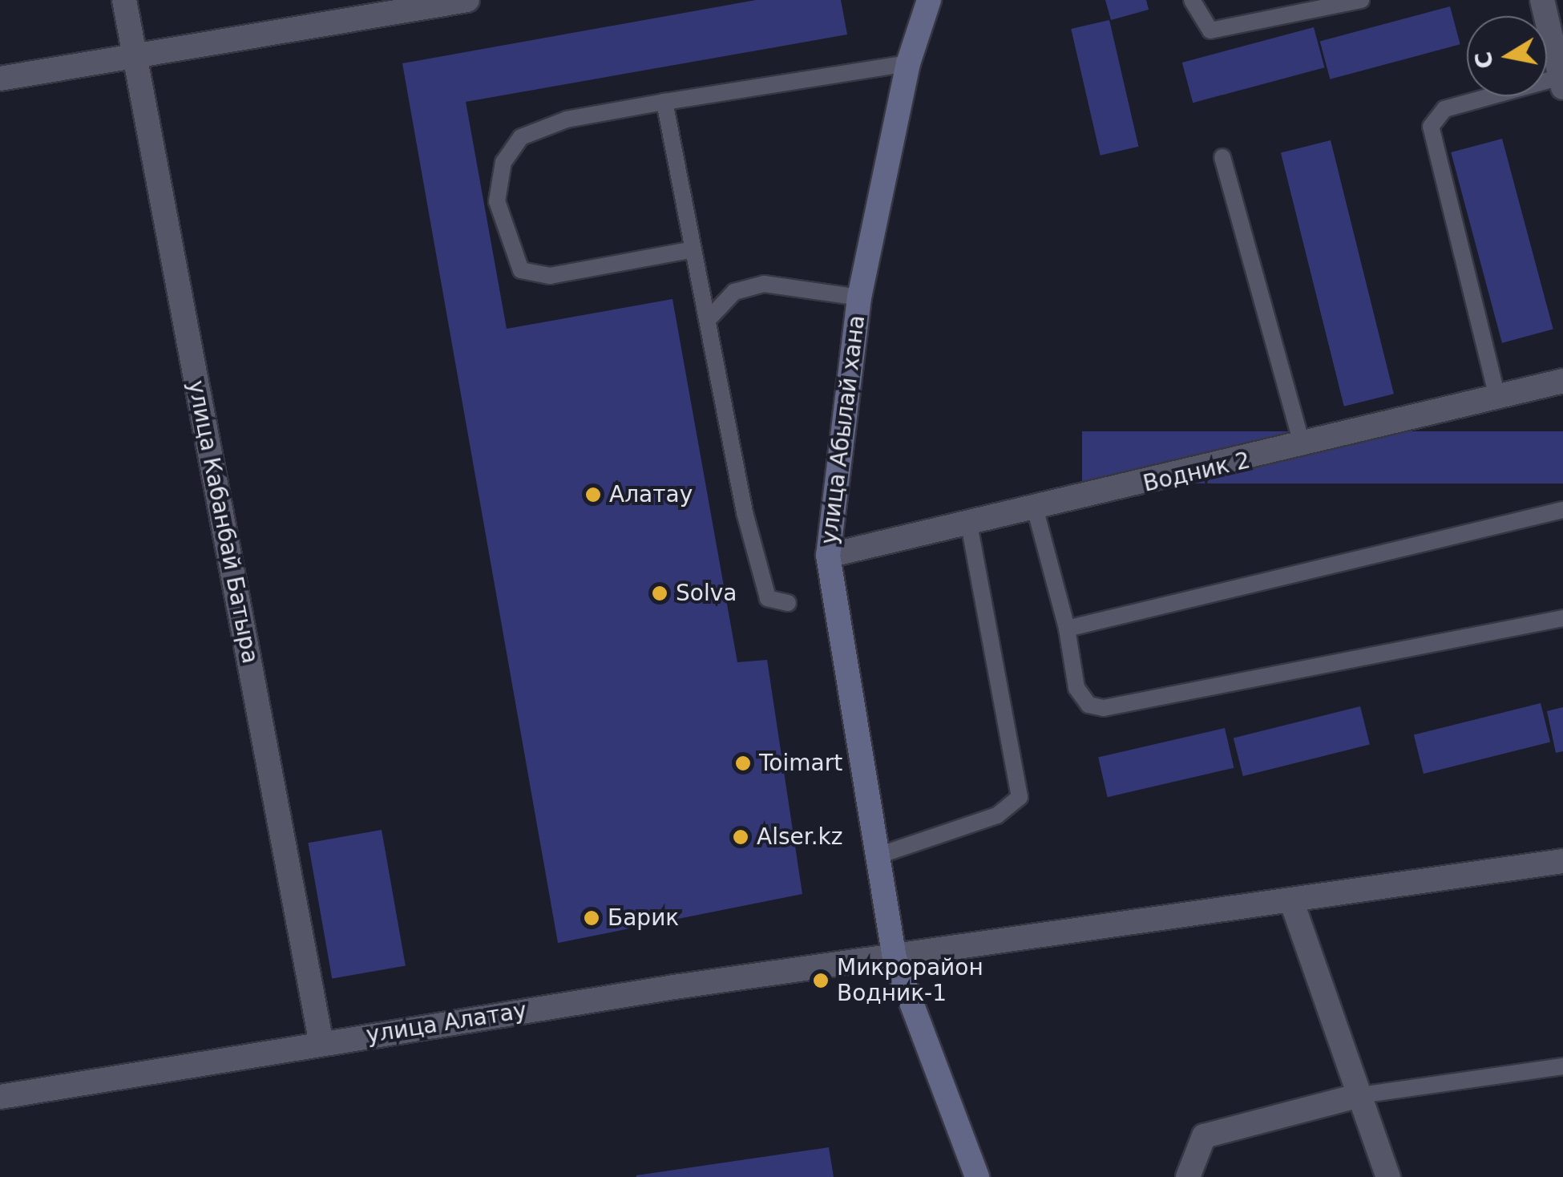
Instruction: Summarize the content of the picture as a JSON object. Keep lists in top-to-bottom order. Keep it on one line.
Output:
{"streets":{"main road":["улица Абылай хана"],"street":["Водник 2","улица Кабанбай Батыра","улица Алатау"]},"crossings":[["улица Абылай хана","Водник 2"],["улица Абылай хана","улица Алатау"],["улица Кабанбай Батыра","улица Алатау"]],"places":["Алатау","Solva","Toimart","Alser.kz","Барик","Микрорайон Водник-1"],"north":"left"}
